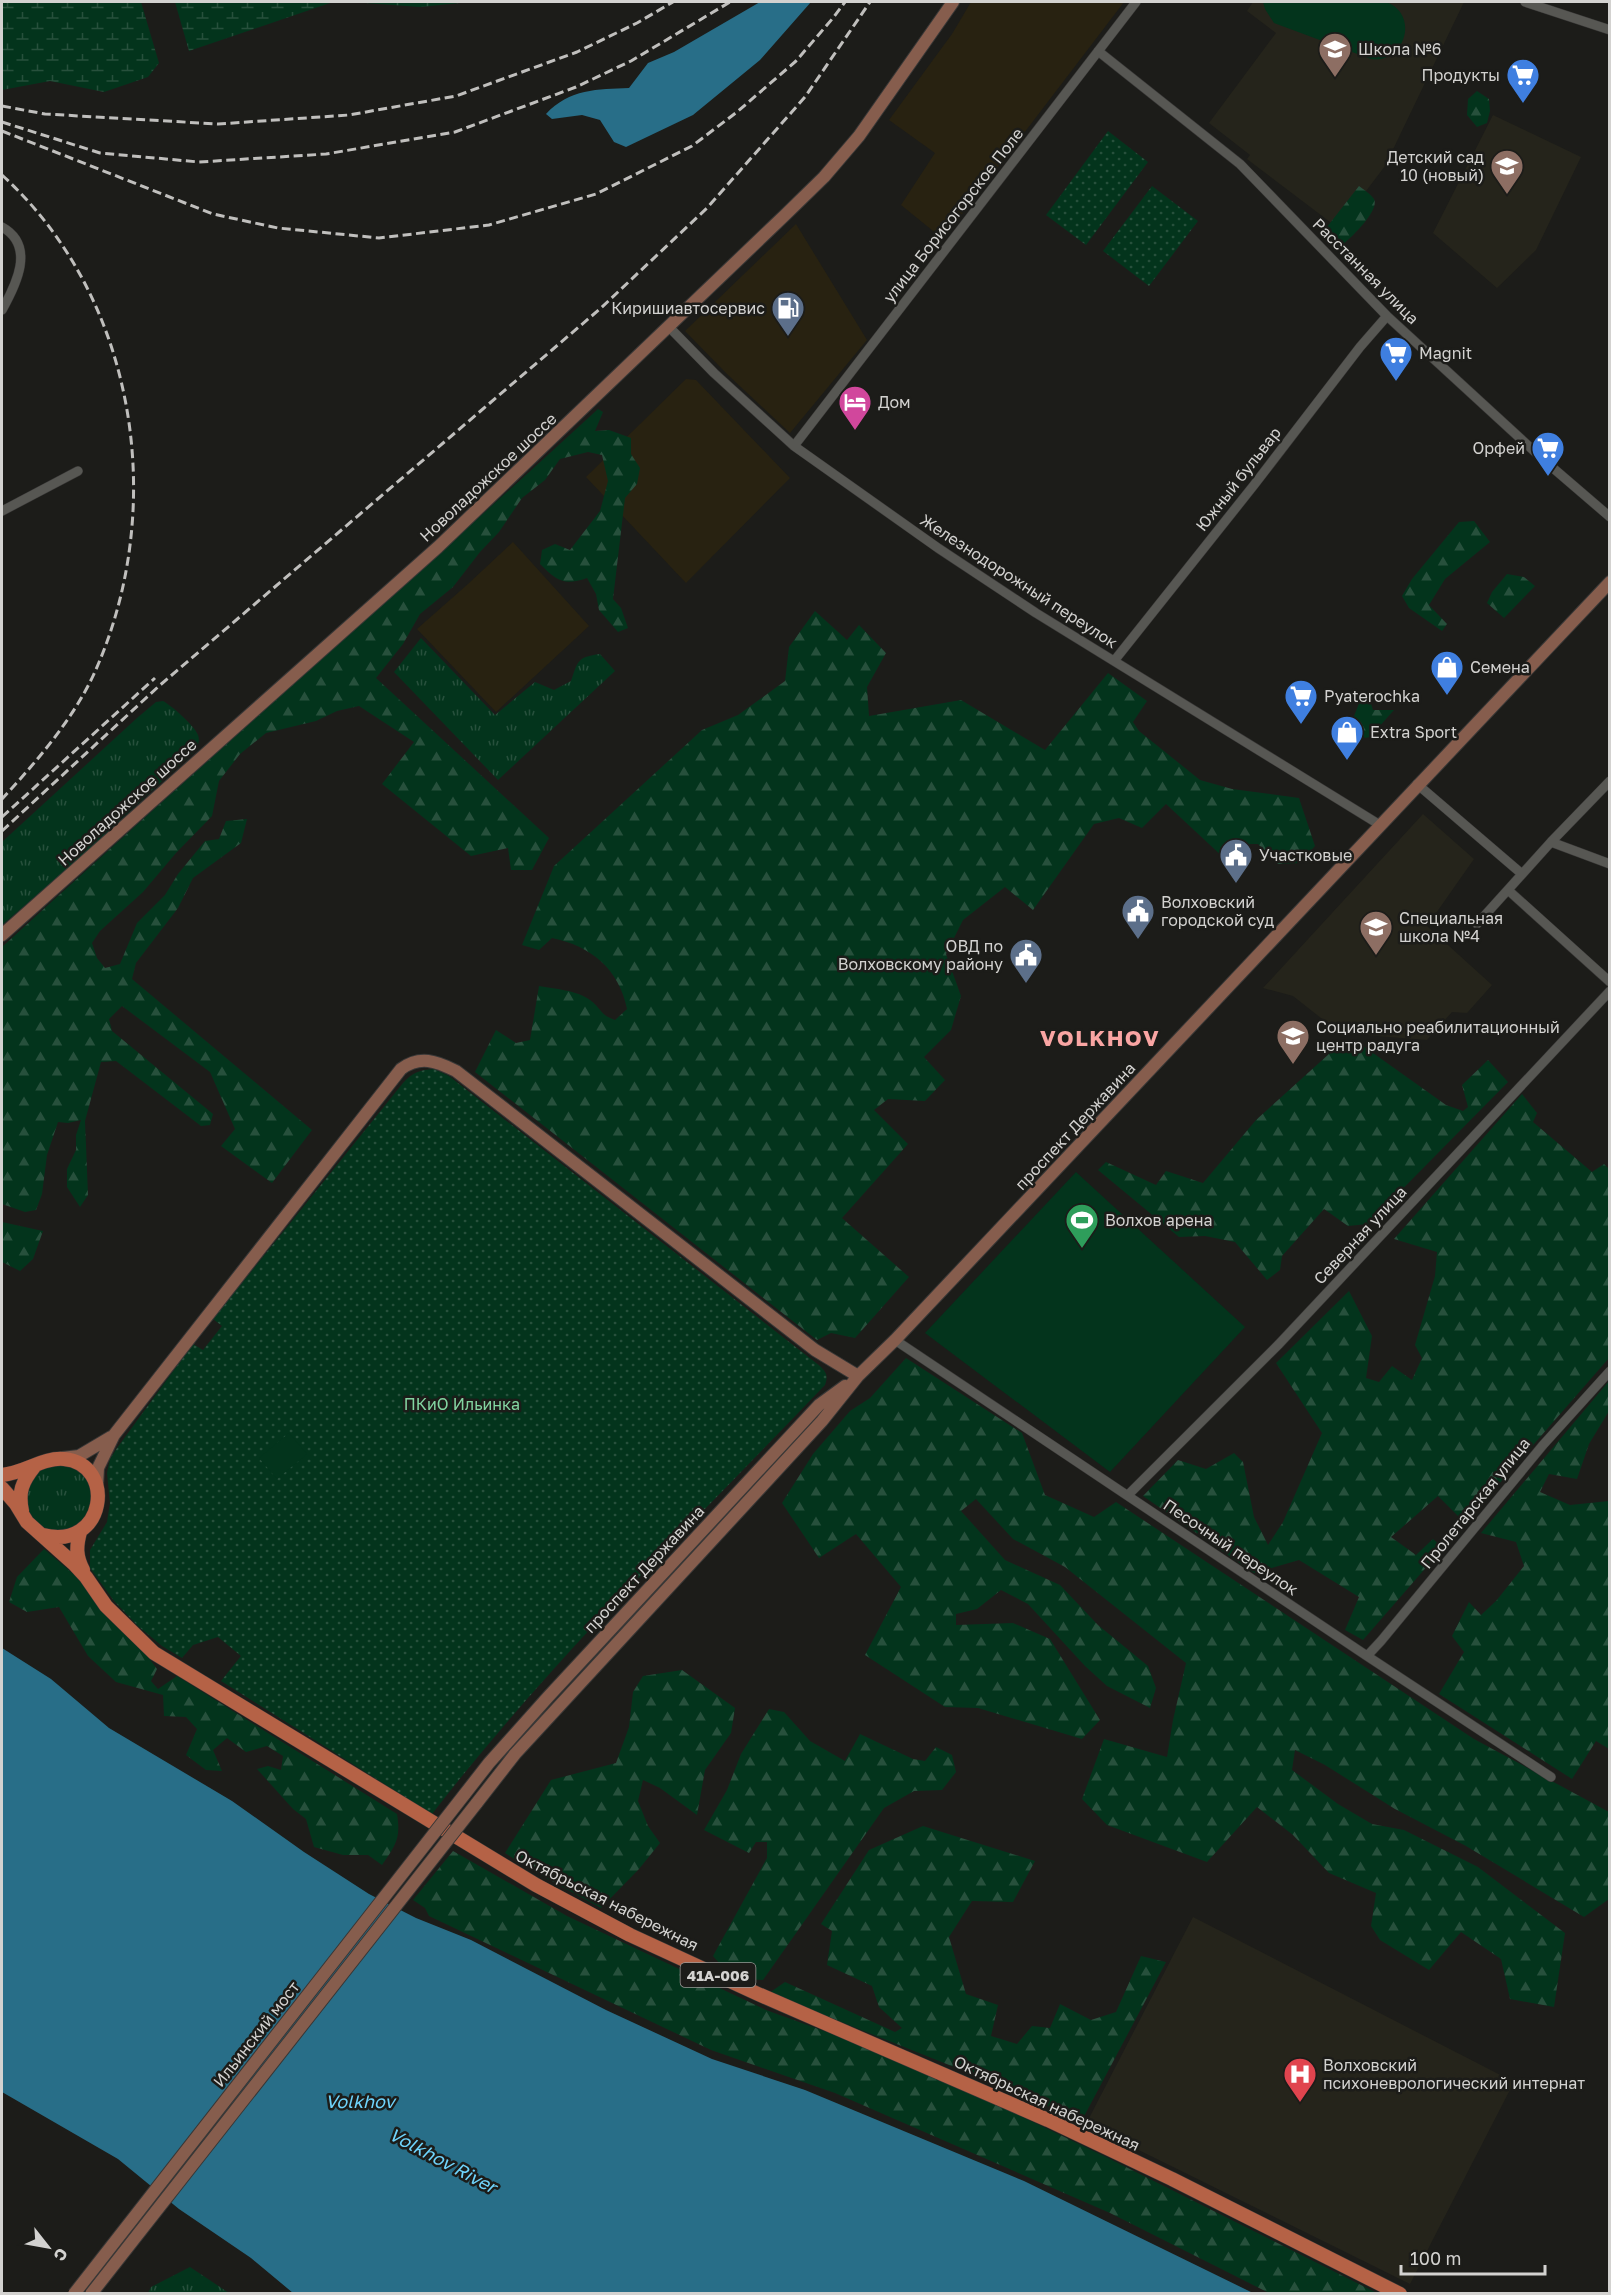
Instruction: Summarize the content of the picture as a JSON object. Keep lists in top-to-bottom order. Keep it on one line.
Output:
{"streets":{"main road":["Новоладожское шоссе","проспект Державина","Октябрьская набережная","41А-006","Ильинский мост"],"street":["улица Борисогорское Поле","Расстанная улица","Южный бульвар","Железнодорожный переулок","Северная улица","Пролетарская улица","Песочный переулок"]},"crossings":[["улица Борисогорское Поле","Расстанная улица"],["улица Борисогорское Поле","Железнодорожный переулок"],["Расстанная улица","Южный бульвар"],["Новоладожское шоссе","Железнодорожный переулок"],["Южный бульвар","Железнодорожный переулок"],["Железнодорожный переулок","проспект Державина"],["проспект Державина","Песочный переулок"],["проспект Державина","Ильинский мост"],["Северная улица","Песочный переулок"],["Пролетарская улица","Песочный переулок"]],"districts":["VOLKHOV"],"water":["Volkhov","Volkhov River"],"parks":["ПКиО Ильинка"],"places":{"school or university":["Школа №6","Детский сад 10 (новый)","Специальная школа №4","Социально реабилитационный центр радуга"],"supermarket":["Продукты","Magnit","Орфей","Pyaterochka"],"fuel station":["Киришиавтосервис"],"hotel":["Дом"],"shop":["Семена","Extra Sport"],"public building":["Участковые","Волховский городской суд","ОВД по Волховскому району"],"sports":["Волхов арена"],"hospital":["Волховский психоневрологический интернат"]},"scale_bar":"100 m","north":"bottom right"}
